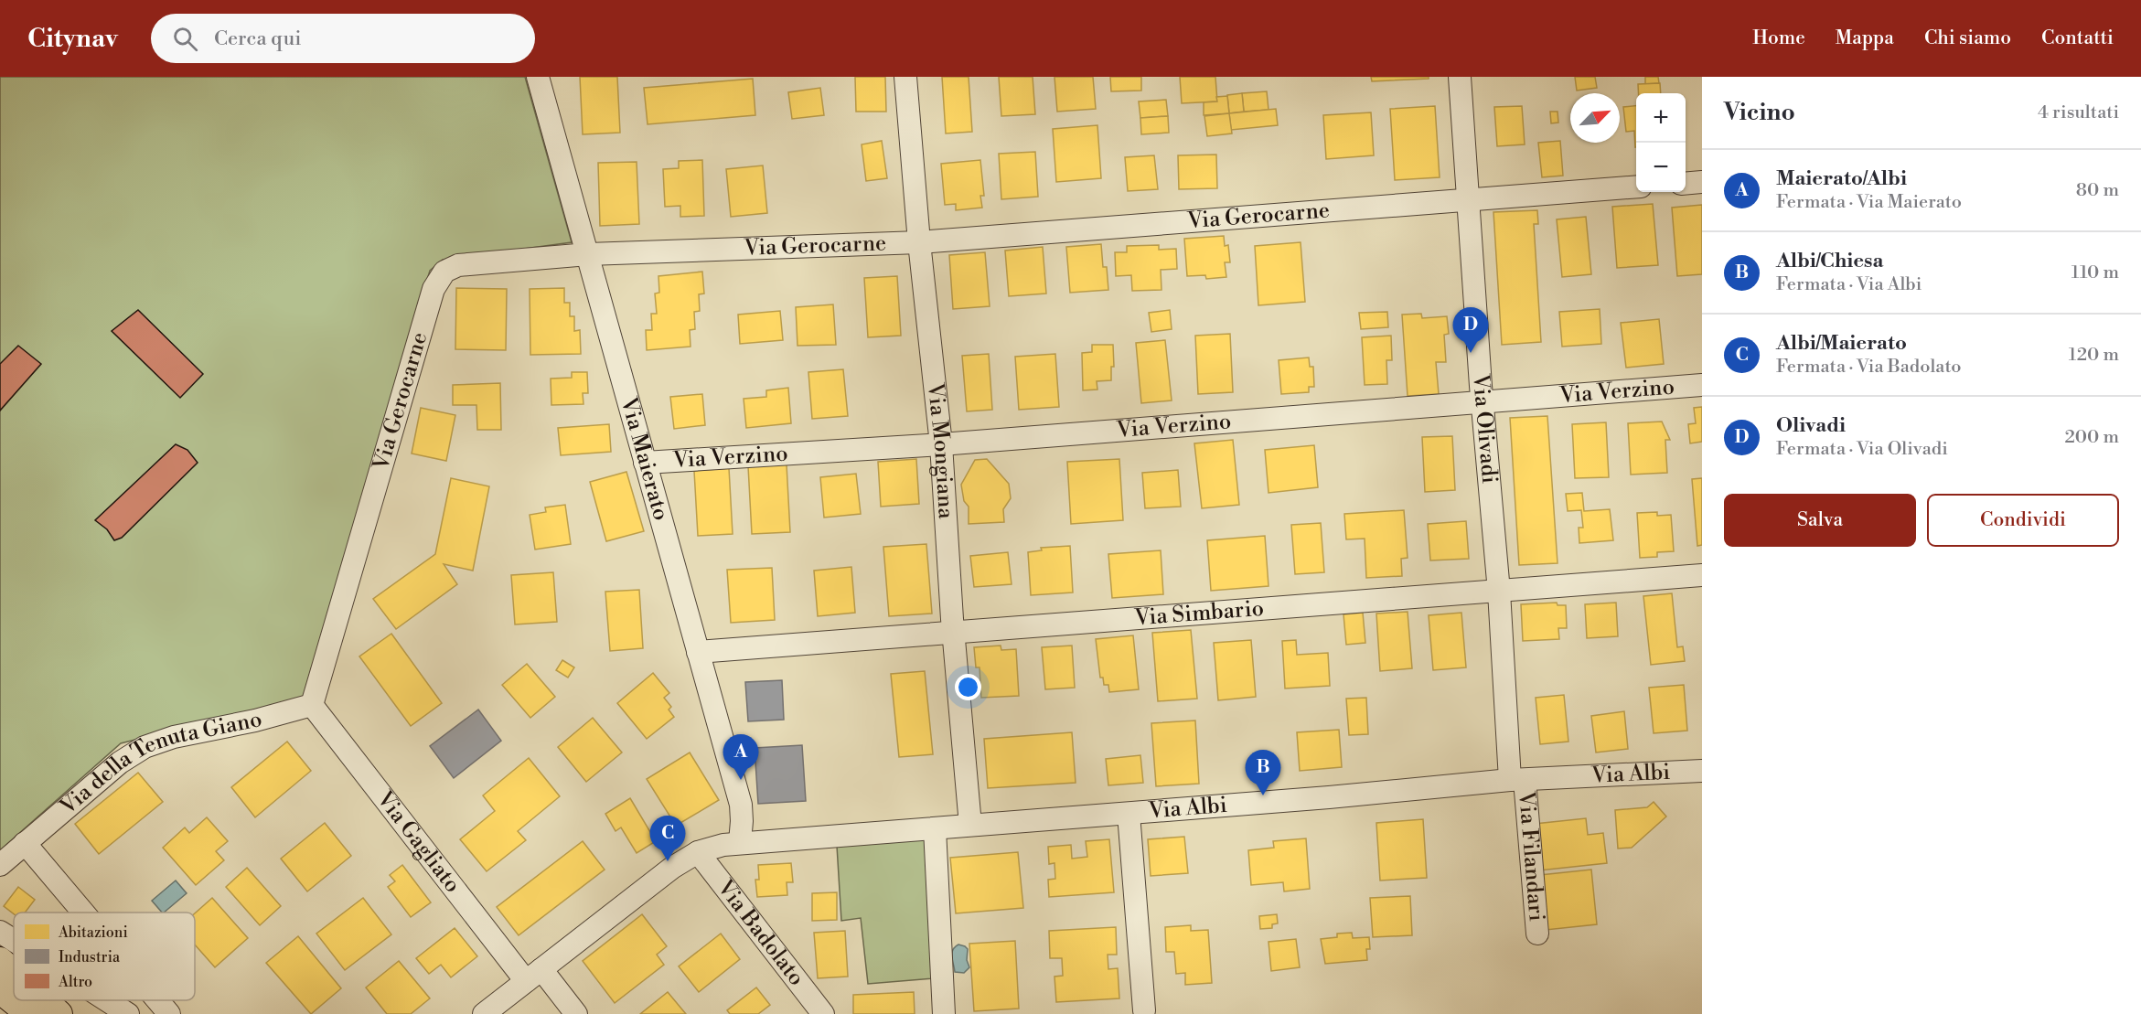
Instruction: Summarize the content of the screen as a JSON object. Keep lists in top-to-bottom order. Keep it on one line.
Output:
{"streets":{"street":["Via Gerocarne","Via Verzino","Via Olivadi","Via Mongiana","Via Maierato","Via Simbario","Via della Tenuta Giano","Via Albi","Via Gagliato","Via Filandari","Via Badolato"]},"crossings":[["Via Gerocarne","Via Olivadi"],["Via Gerocarne","Via Mongiana"],["Via Gerocarne","Via Maierato"],["Via Gerocarne","Via della Tenuta Giano"],["Via Gerocarne","Via Gagliato"],["Via Verzino","Via Olivadi"],["Via Verzino","Via Mongiana"],["Via Verzino","Via Maierato"],["Via Olivadi","Via Simbario"],["Via Olivadi","Via Albi"],["Via Olivadi","Via Filandari"],["Via Mongiana","Via Simbario"],["Via Mongiana","Via Albi"],["Via Maierato","Via Simbario"],["Via Maierato","Via Albi"],["Via della Tenuta Giano","Via Gagliato"],["Via Albi","Via Gagliato"],["Via Albi","Via Filandari"],["Via Albi","Via Badolato"]],"legend":["Abitazioni","Industria","Altro"],"north":"top right","page":{"header":"Citynav","search":"Cerca qui","nav":["Home","Mappa","Chi siamo","Contatti"],"heading":["Vicino","4 risultati"],"map_buttons":["+","−"],"list":[{"mark":"A","name":"Maierato/Albi","note":"Fermata · Via Maierato","value":"80 m"},{"mark":"B","name":"Albi/Chiesa","note":"Fermata · Via Albi","value":"110 m"},{"mark":"C","name":"Albi/Maierato","note":"Fermata · Via Badolato","value":"120 m"},{"mark":"D","name":"Olivadi","note":"Fermata · Via Olivadi","value":"200 m"}],"pins":["D","A","B","C"],"buttons":["Salva","Condividi"]}}
